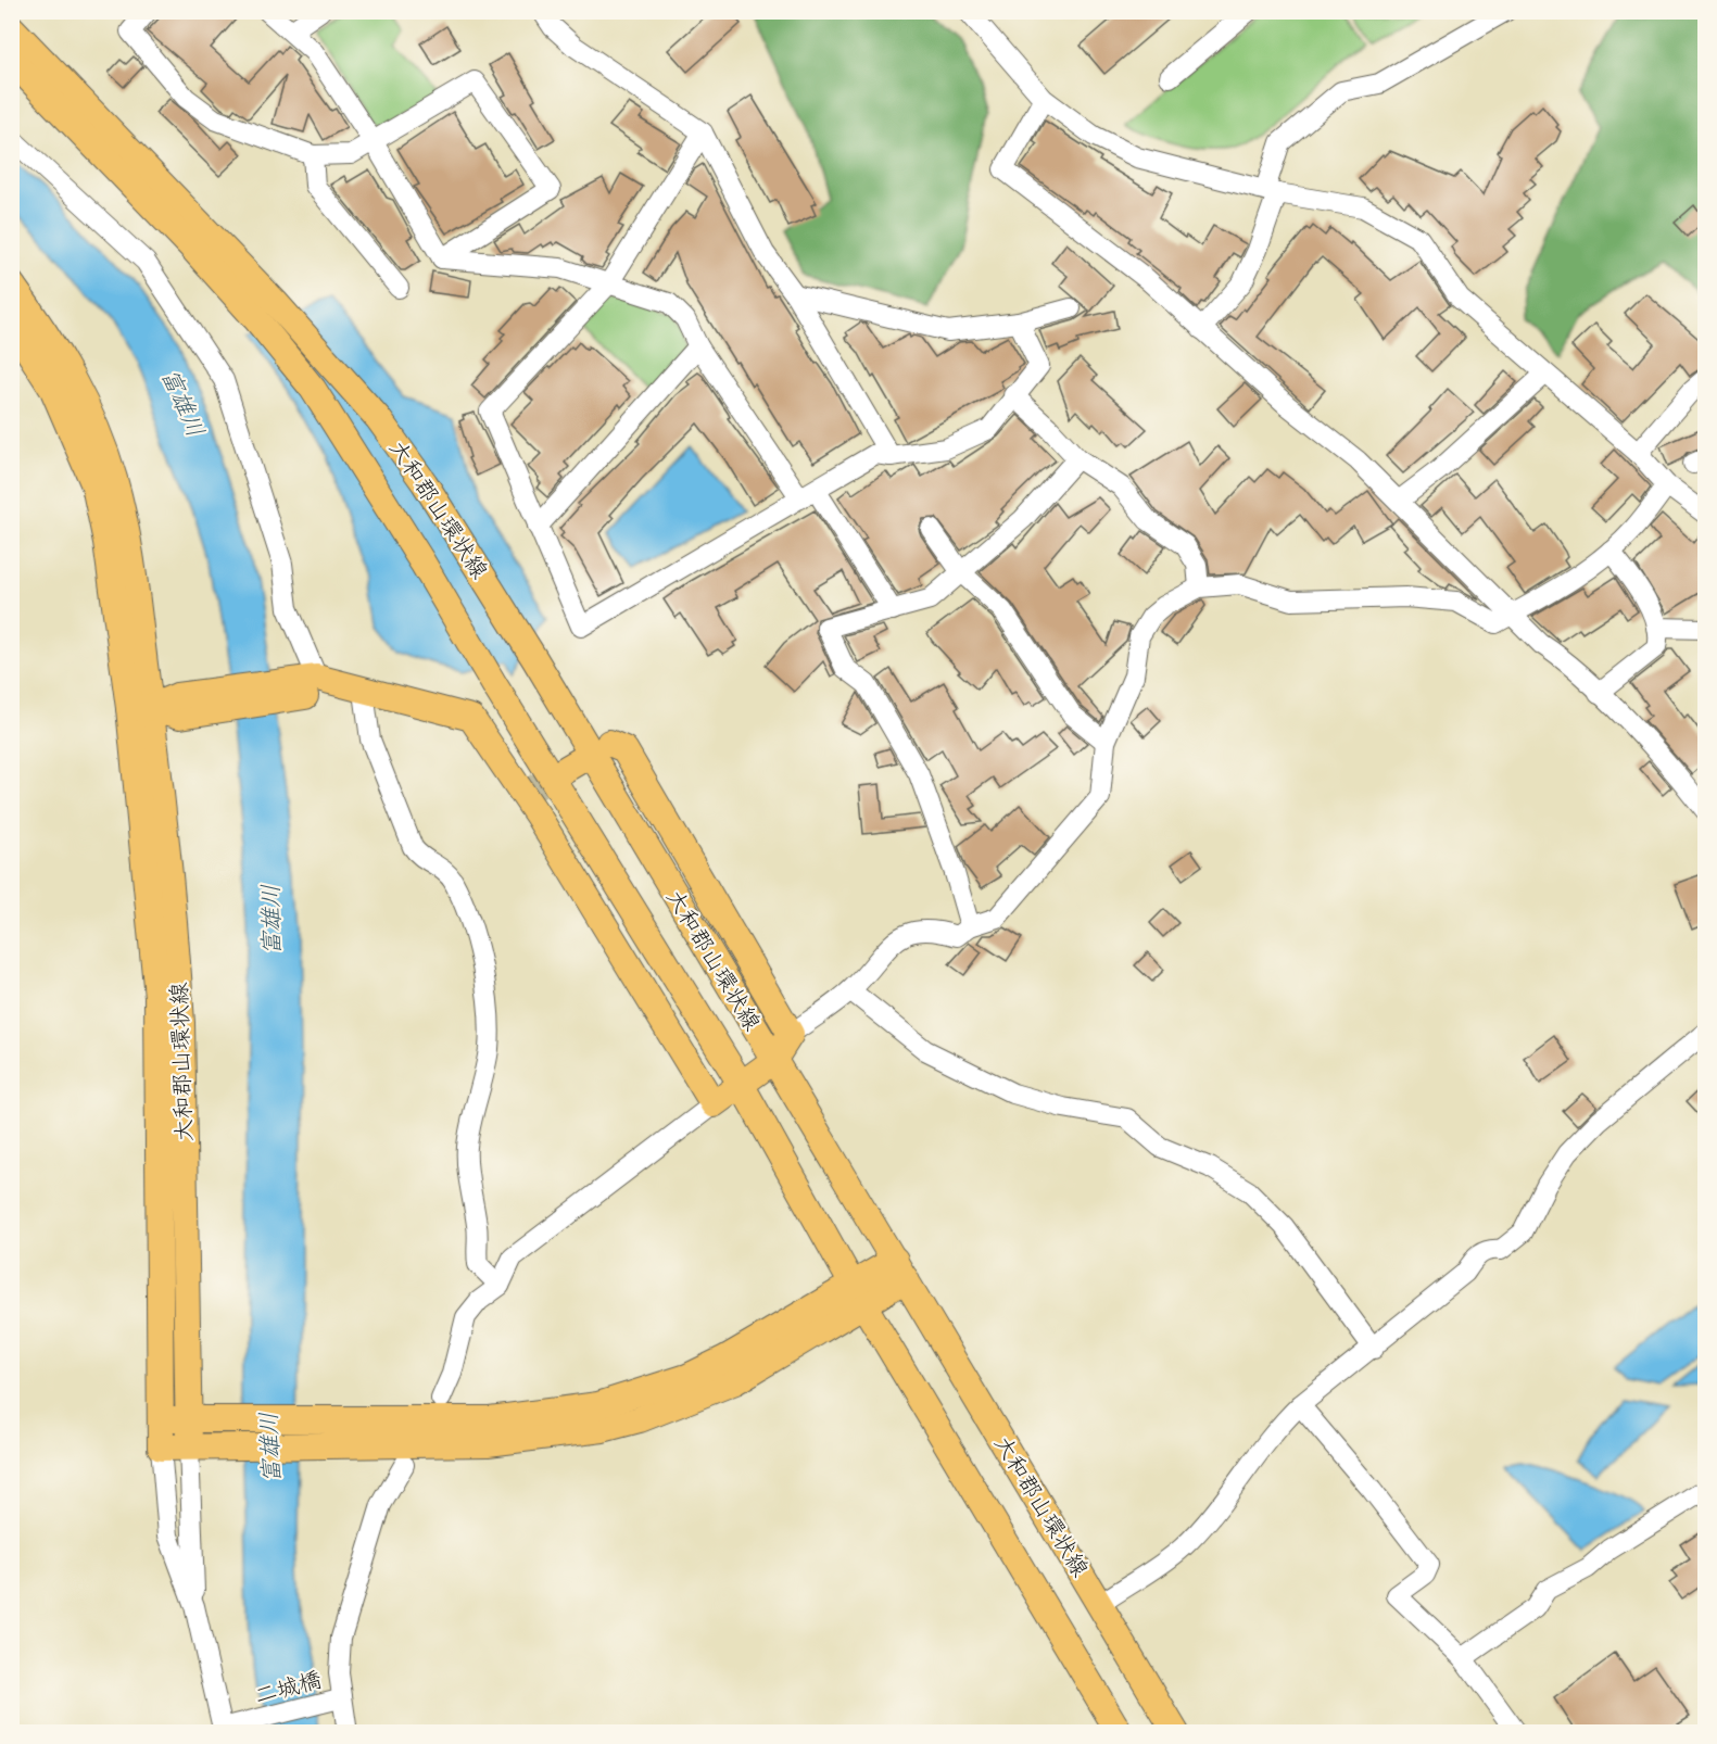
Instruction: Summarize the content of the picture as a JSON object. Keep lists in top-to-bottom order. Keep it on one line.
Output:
{"streets":{"main road":["大和郡山環状線"],"street":["二城橋"]},"water":["富雄川"]}
